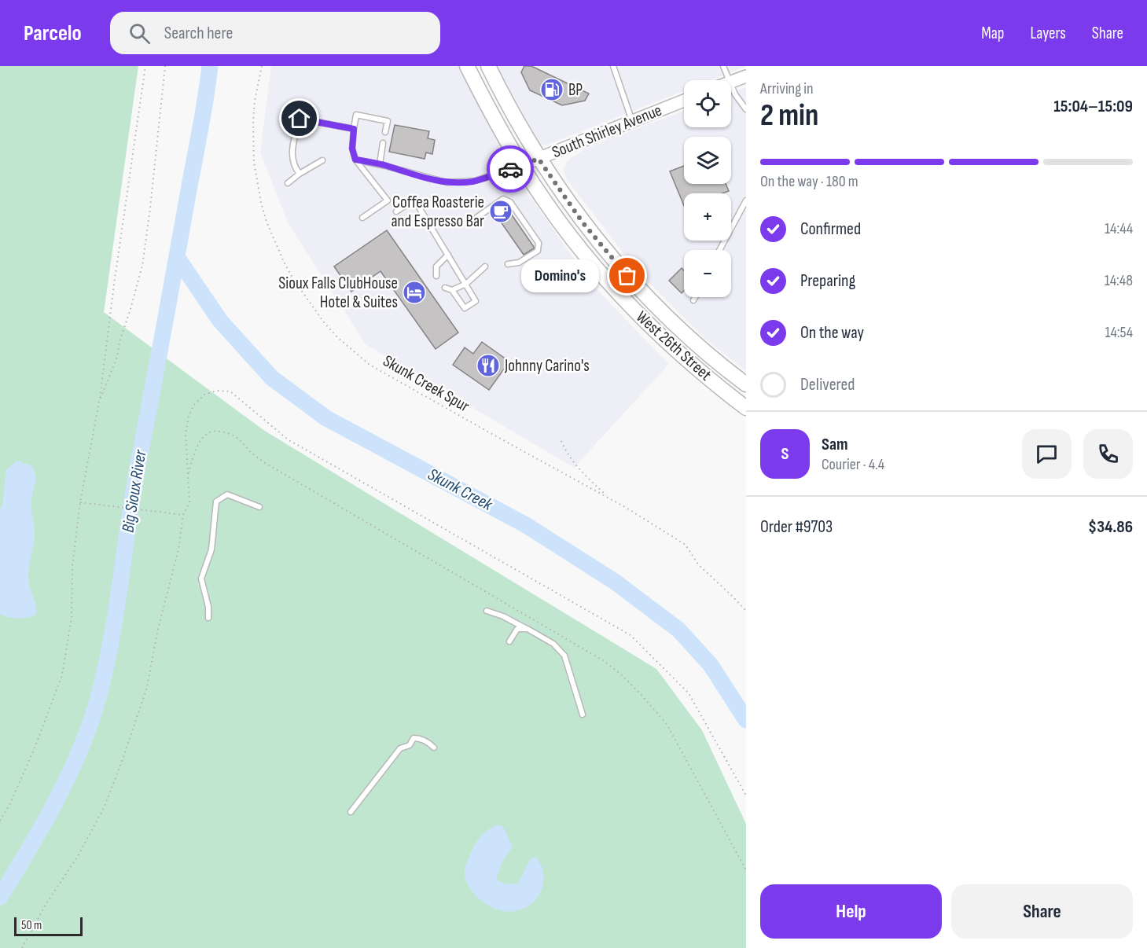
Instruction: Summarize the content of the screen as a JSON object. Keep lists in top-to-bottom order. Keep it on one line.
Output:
{"streets":{"main road":["West 26th Street"],"street":["South Shirley Avenue"],"path":["Skunk Creek Spur"]},"crossings":[["South Shirley Avenue","West 26th Street"]],"water":["Skunk Creek","Big Sioux River"],"places":{"fuel station":["BP"],"cafe":["Coffea Roasterie and Espresso Bar"],"other":["Domino's"],"hotel":["Sioux Falls ClubHouse Hotel & Suites"],"restaurant":["Johnny Carino's"]},"scale_bar":"50 m","page":{"header":"Parcelo","search":"Search here","nav":["Map","Layers","Share"],"heading":["2 min","Arriving in","15:04–15:09"],"panel":["Sam","Courier · 4.4","Order #9703","$34.86"],"map_buttons":["+","−"],"bar":"On the way · 180 m","list":[["Confirmed","14:44"],["Preparing","14:48"],["On the way","14:54"],"Delivered"],"bubble":"Domino's","round":"S","buttons":["Help","Share"],"scale":"50 m"}}
